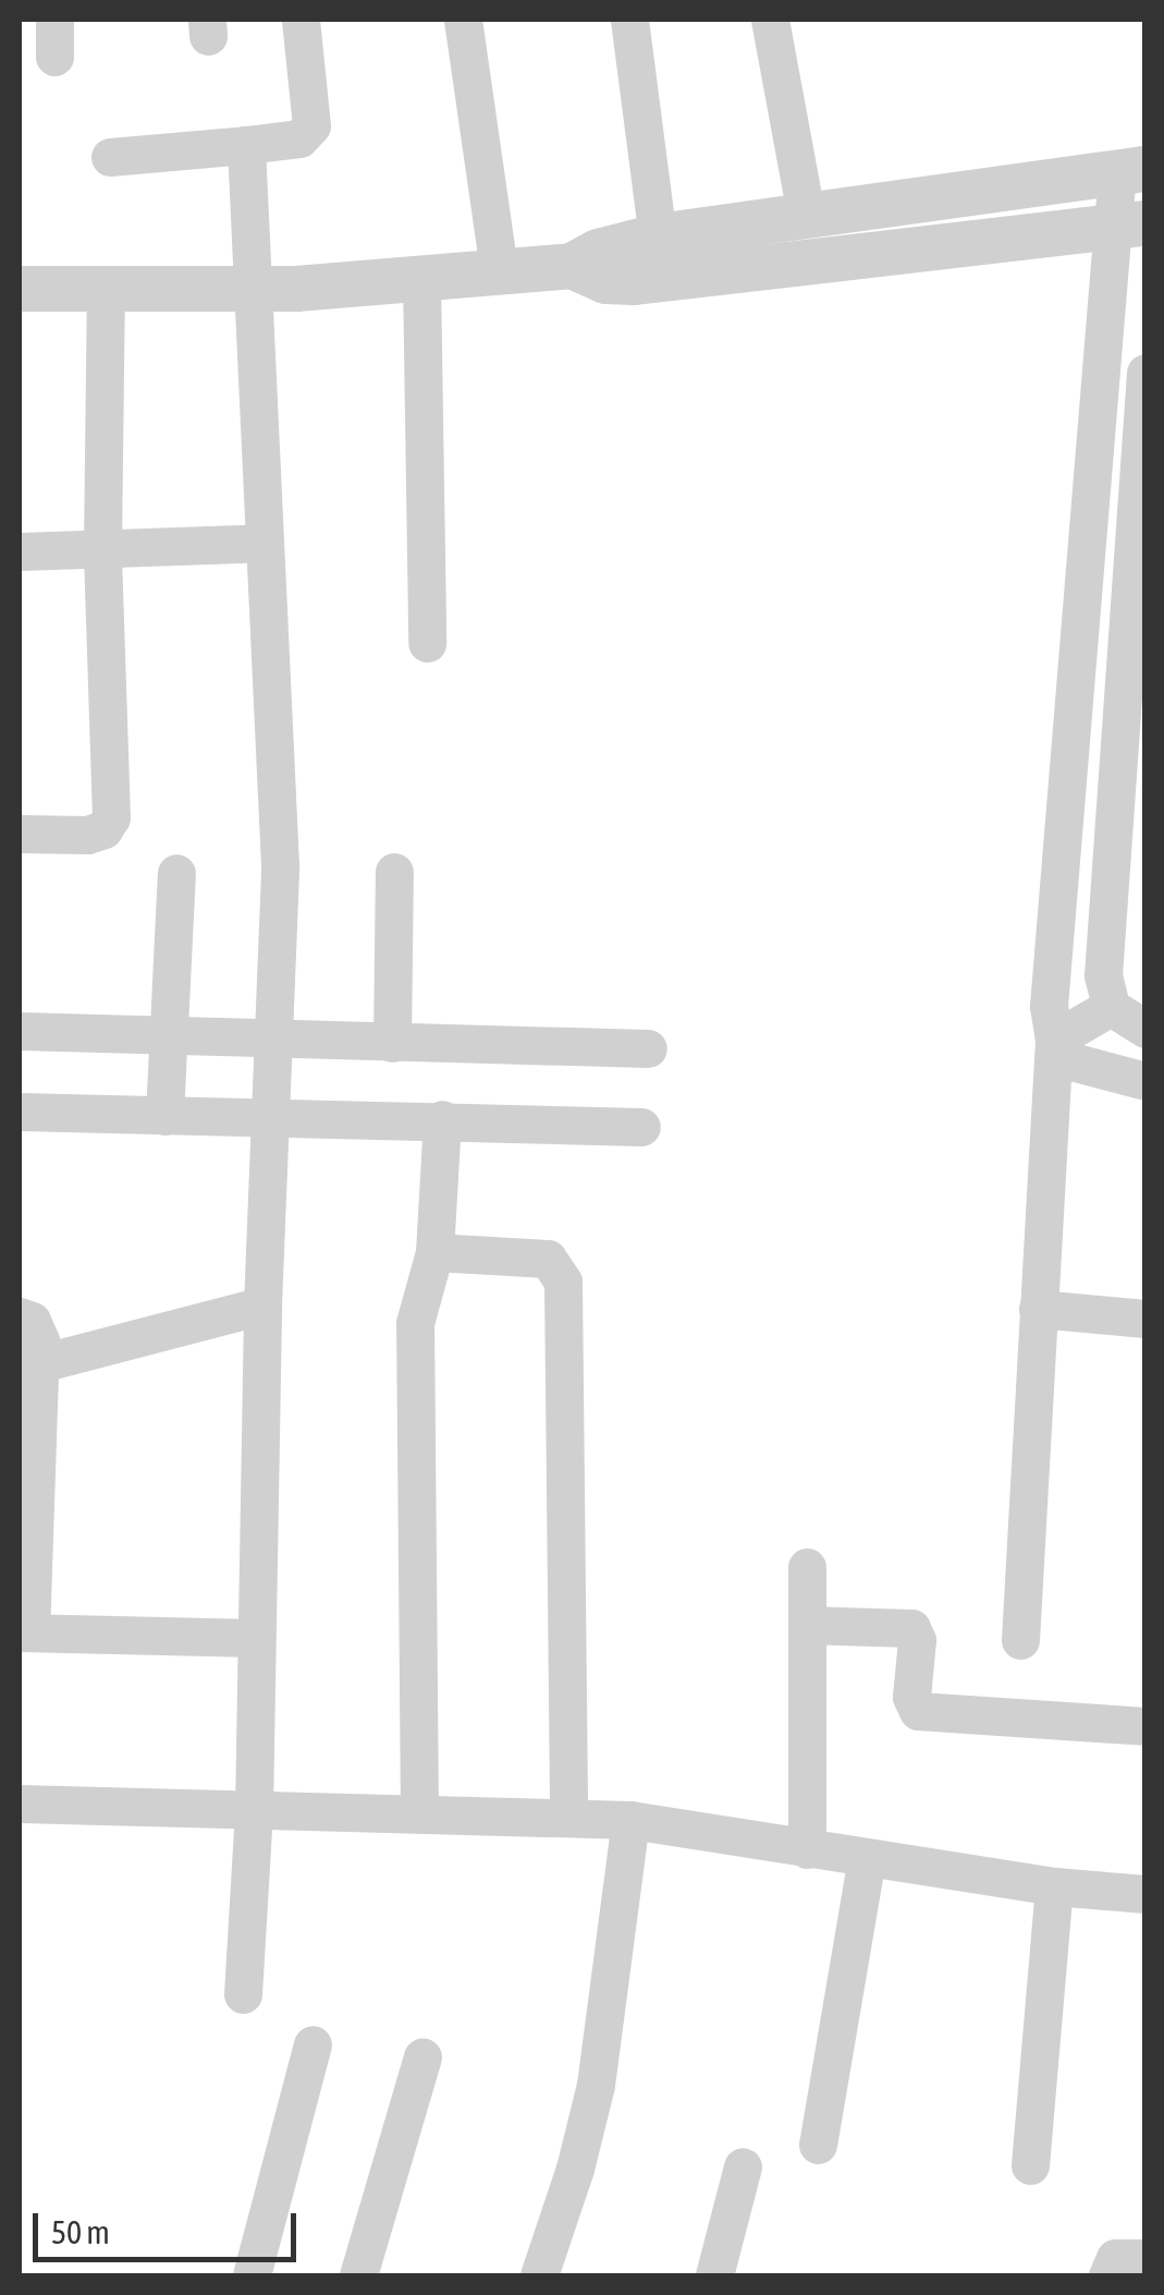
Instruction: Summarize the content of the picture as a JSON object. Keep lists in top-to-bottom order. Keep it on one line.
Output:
{"scale_bar":"50 m"}
